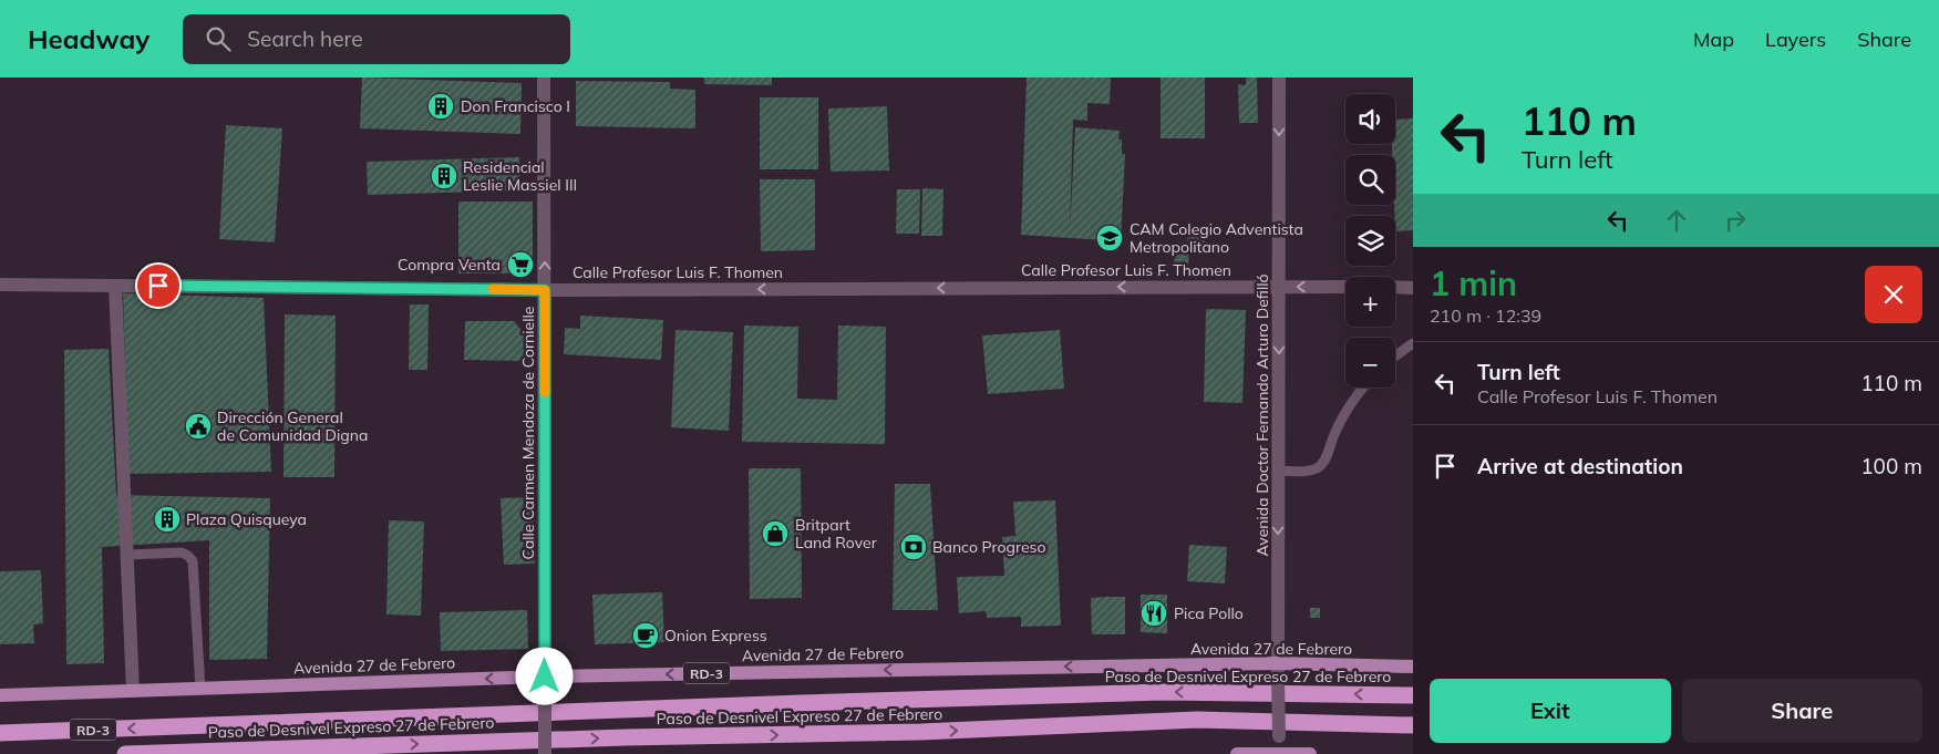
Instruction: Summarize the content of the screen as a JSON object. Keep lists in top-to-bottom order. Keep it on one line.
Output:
{"streets":{"highway":["RD-3","Paso de Desnivel Expreso 27 de Febrero"],"main road":["Avenida 27 de Febrero"],"street":["Calle Profesor Luis F. Thomen","Avenida Doctor Fernando Arturo Defilló","Calle Carmen Mendoza de Cornielle"]},"crossings":[["Calle Profesor Luis F. Thomen","Avenida Doctor Fernando Arturo Defilló"],["Calle Profesor Luis F. Thomen","Calle Carmen Mendoza de Cornielle"],["Avenida Doctor Fernando Arturo Defilló","Avenida 27 de Febrero"],["Calle Carmen Mendoza de Cornielle","Avenida 27 de Febrero"]],"one_way":["Calle Profesor Luis F. Thomen","Avenida Doctor Fernando Arturo Defilló","Avenida 27 de Febrero"],"places":{"building":["Don Francisco I","Residencial Leslie Massiel III","Plaza Quisqueya"],"school or university":["CAM Colegio Adventista Metropolitano"],"supermarket":["Compra Venta"],"public building":["Dirección General de Comunidad Digna"],"shop":["Britpart Land Rover"],"bank":["Banco Progreso"],"restaurant":["Pica Pollo"],"cafe":["Onion Express"]},"page":{"header":"Headway","search":"Search here","nav":["Map","Layers","Share"],"turn":["110 m","Turn left"],"map_buttons":["+","−"],"heading":["1 min","210 m · 12:39"],"list":[{"name":"Turn left","note":"Calle Profesor Luis F. Thomen","value":"110 m"},{"name":"Arrive at destination","value":"100 m"}],"buttons":["Exit","Share"]}}
